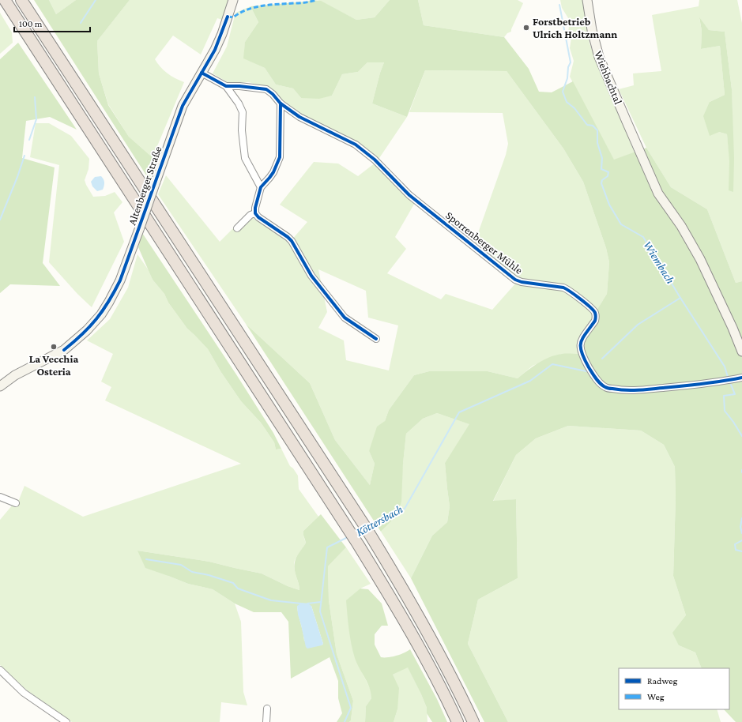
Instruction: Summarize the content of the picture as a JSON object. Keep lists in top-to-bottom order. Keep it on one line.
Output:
{"streets":{"main road":["Wiehbachtal","Altenberger Straße"],"street":["Sporrenberger Mühle"]},"crossings":[["Altenberger Straße","Sporrenberger Mühle"]],"water":["Wiembach","Köttersbach"],"places":["Forstbetrieb Ulrich Holtzmann","La Vecchia Osteria"],"legend":["Radweg","Weg"],"scale_bar":"100 m"}
